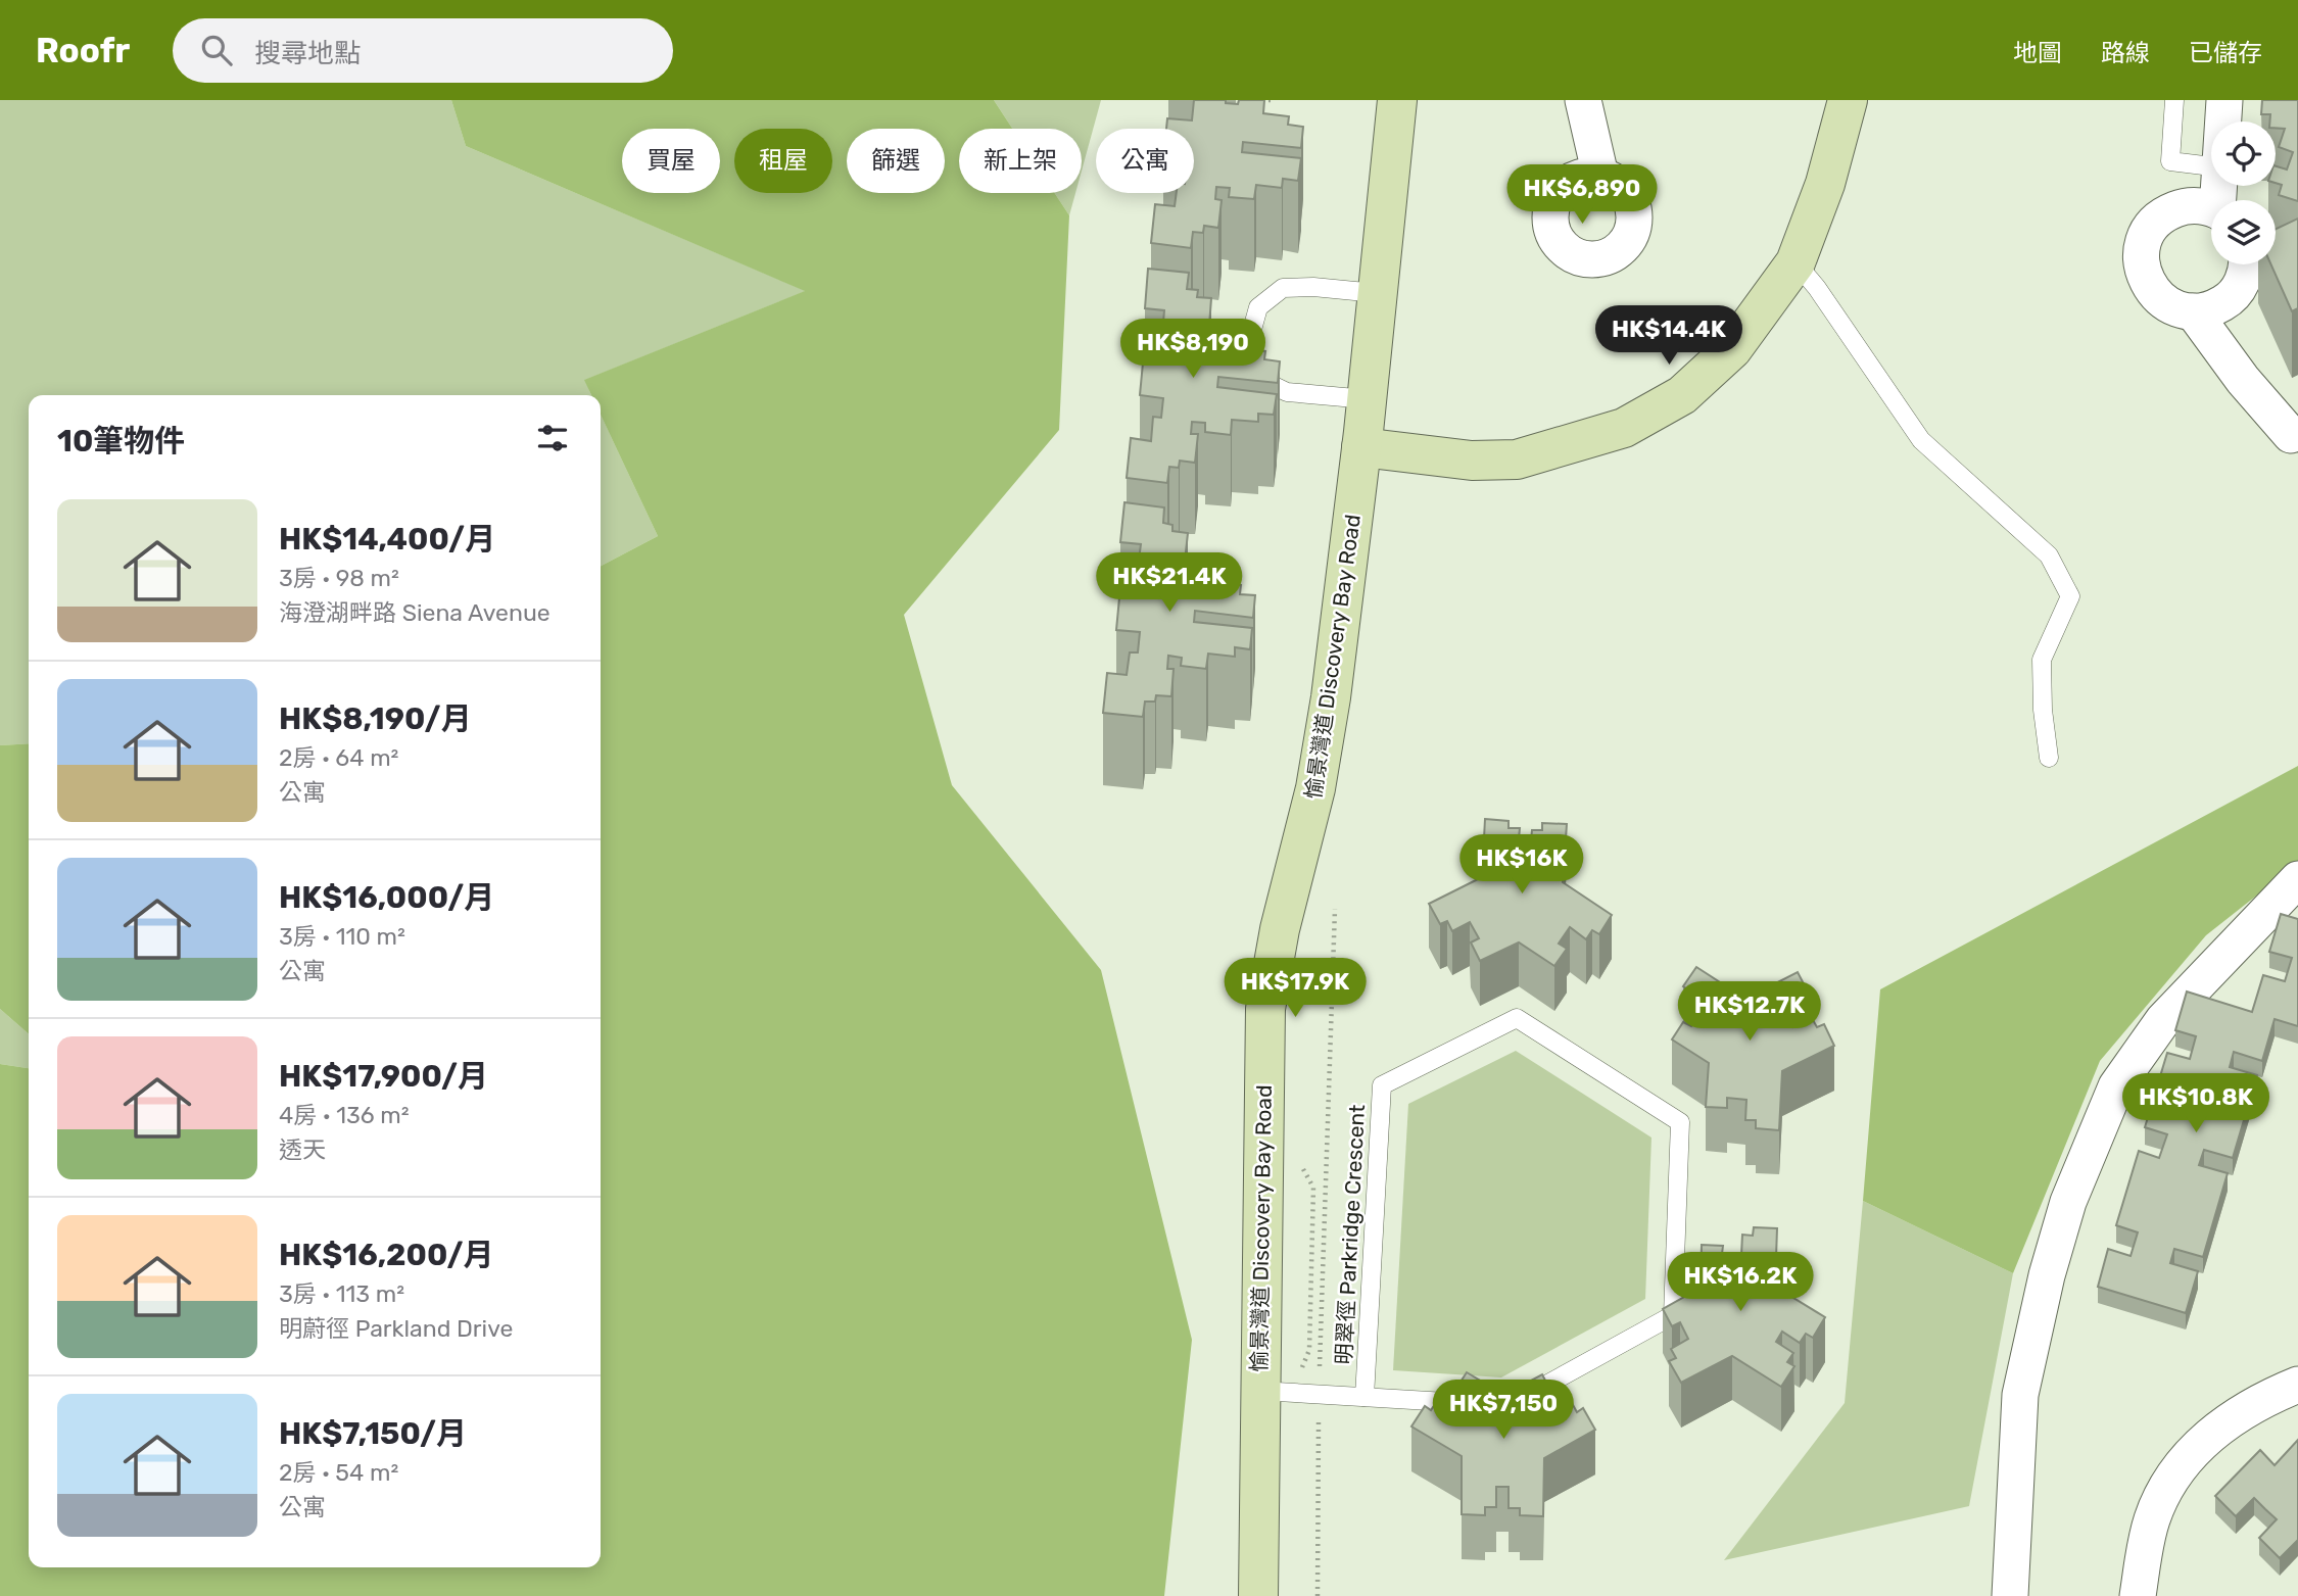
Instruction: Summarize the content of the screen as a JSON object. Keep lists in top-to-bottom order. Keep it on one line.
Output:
{"streets":{"street":["愉景灣道 Discovery Bay Road"],"lane":["明翠徑 Parkridge Crescent"]},"crossings":[["愉景灣道 Discovery Bay Road","明翠徑 Parkridge Crescent"]],"page":{"header":"Roofr","search":"搜尋地點","nav":["地圖","路線","已儲存"],"chip":["買屋","租屋","篩選","新上架","公寓"],"price":["HK$6,890","HK$14.4K","HK$8,190","HK$21.4K","HK$16K","HK$17.9K","HK$12.7K","HK$10.8K","HK$16.2K","HK$7,150"],"heading":"10筆物件","list":[{"name":"HK$14,400/月","note":"3房 · 98 m² · 海澄湖畔路 Siena Avenue"},{"name":"HK$8,190/月","note":"2房 · 64 m² · 公寓"},{"name":"HK$16,000/月","note":"3房 · 110 m² · 公寓"},{"name":"HK$17,900/月","note":"4房 · 136 m² · 透天"},{"name":"HK$16,200/月","note":"3房 · 113 m² · 明蔚徑 Parkland Drive"},{"name":"HK$7,150/月","note":"2房 · 54 m² · 公寓"}]}}
